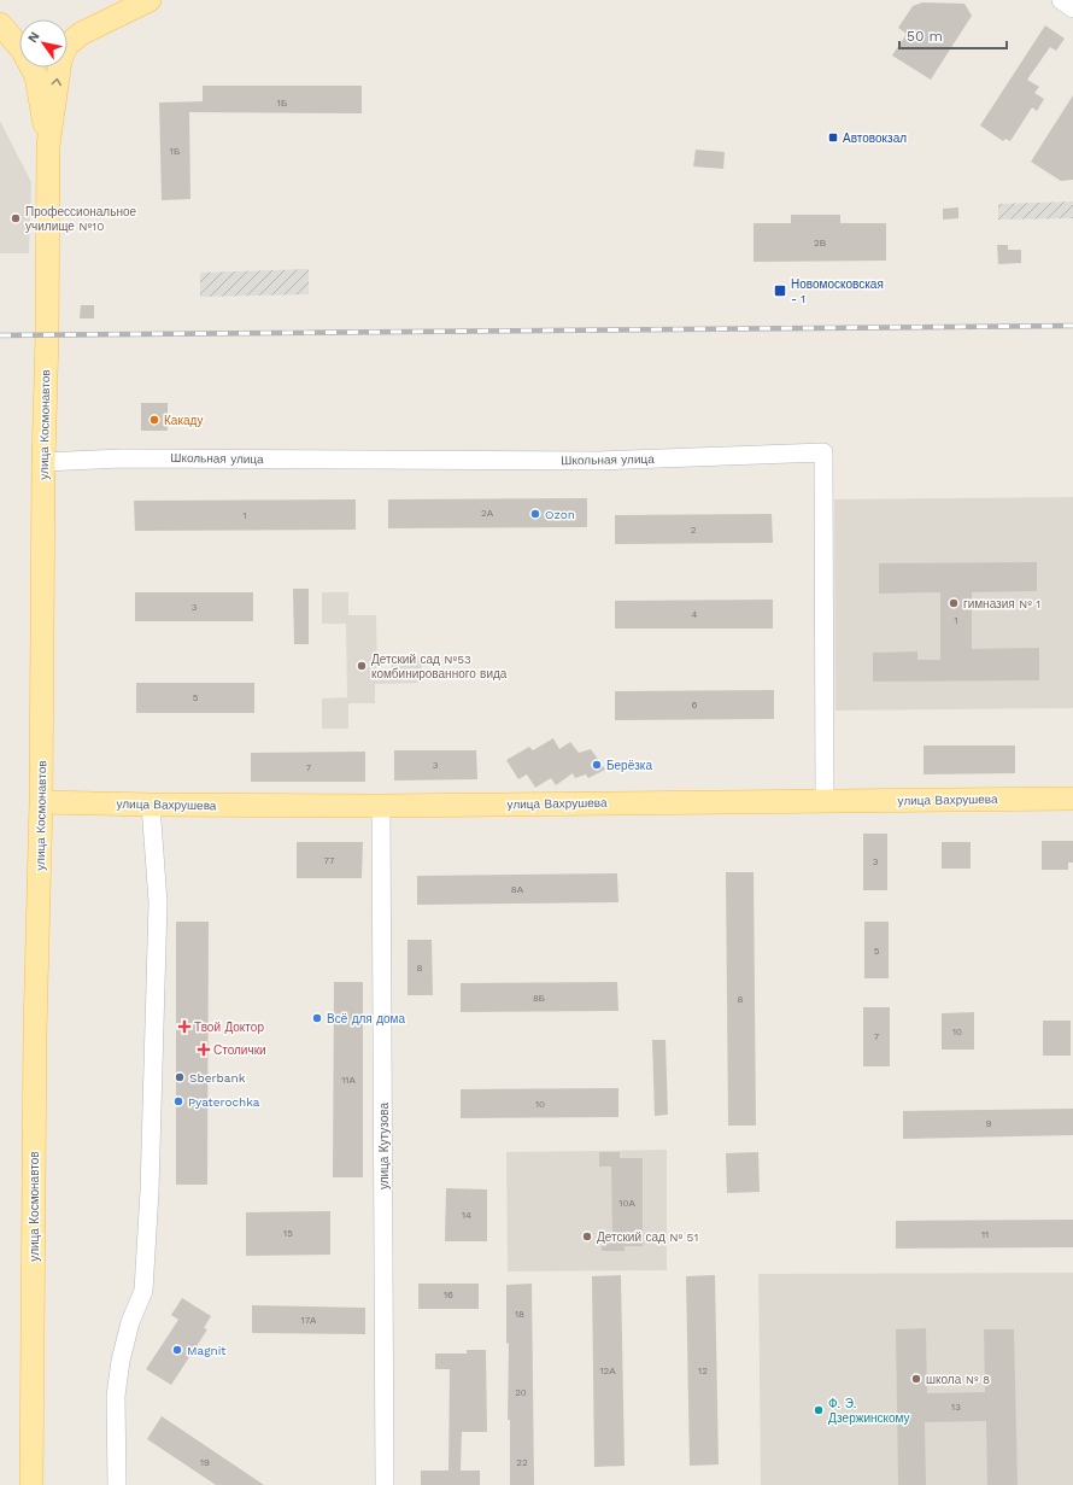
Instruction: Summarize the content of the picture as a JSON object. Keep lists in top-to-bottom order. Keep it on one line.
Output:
{"streets":{"main road":["улица Космонавтов","улица Вахрушева"],"street":["Школьная улица","улица Кутузова"]},"crossings":[["улица Космонавтов","Школьная улица"],["улица Космонавтов","улица Вахрушева"],["Школьная улица","улица Вахрушева"],["улица Вахрушева","улица Кутузова"]],"places":{"transit":["Автовокзал","Новомосковская - 1"],"other":["Профессиональное училище №10","Какаду","Ozon","гимназия № 1","Детский сад №53 комбинированного вида","Берёзка","Всё для дома","Sberbank","Pyaterochka","Детский сад № 51","Magnit","школа № 8","Ф. Э. Дзержинскому"],"health":["Твой Доктор","Столички"]},"house_numbers":["1Б","1Б","2В","2А","1","2","3","4","1","5","6","3","7","77","3","8А","5","8","8Б","8","10","7","11А","10","9","10А","14","15","11","16","18","17А","12А","12","20","13","19","22"],"scale_bar":"50 m","north":"top left"}
